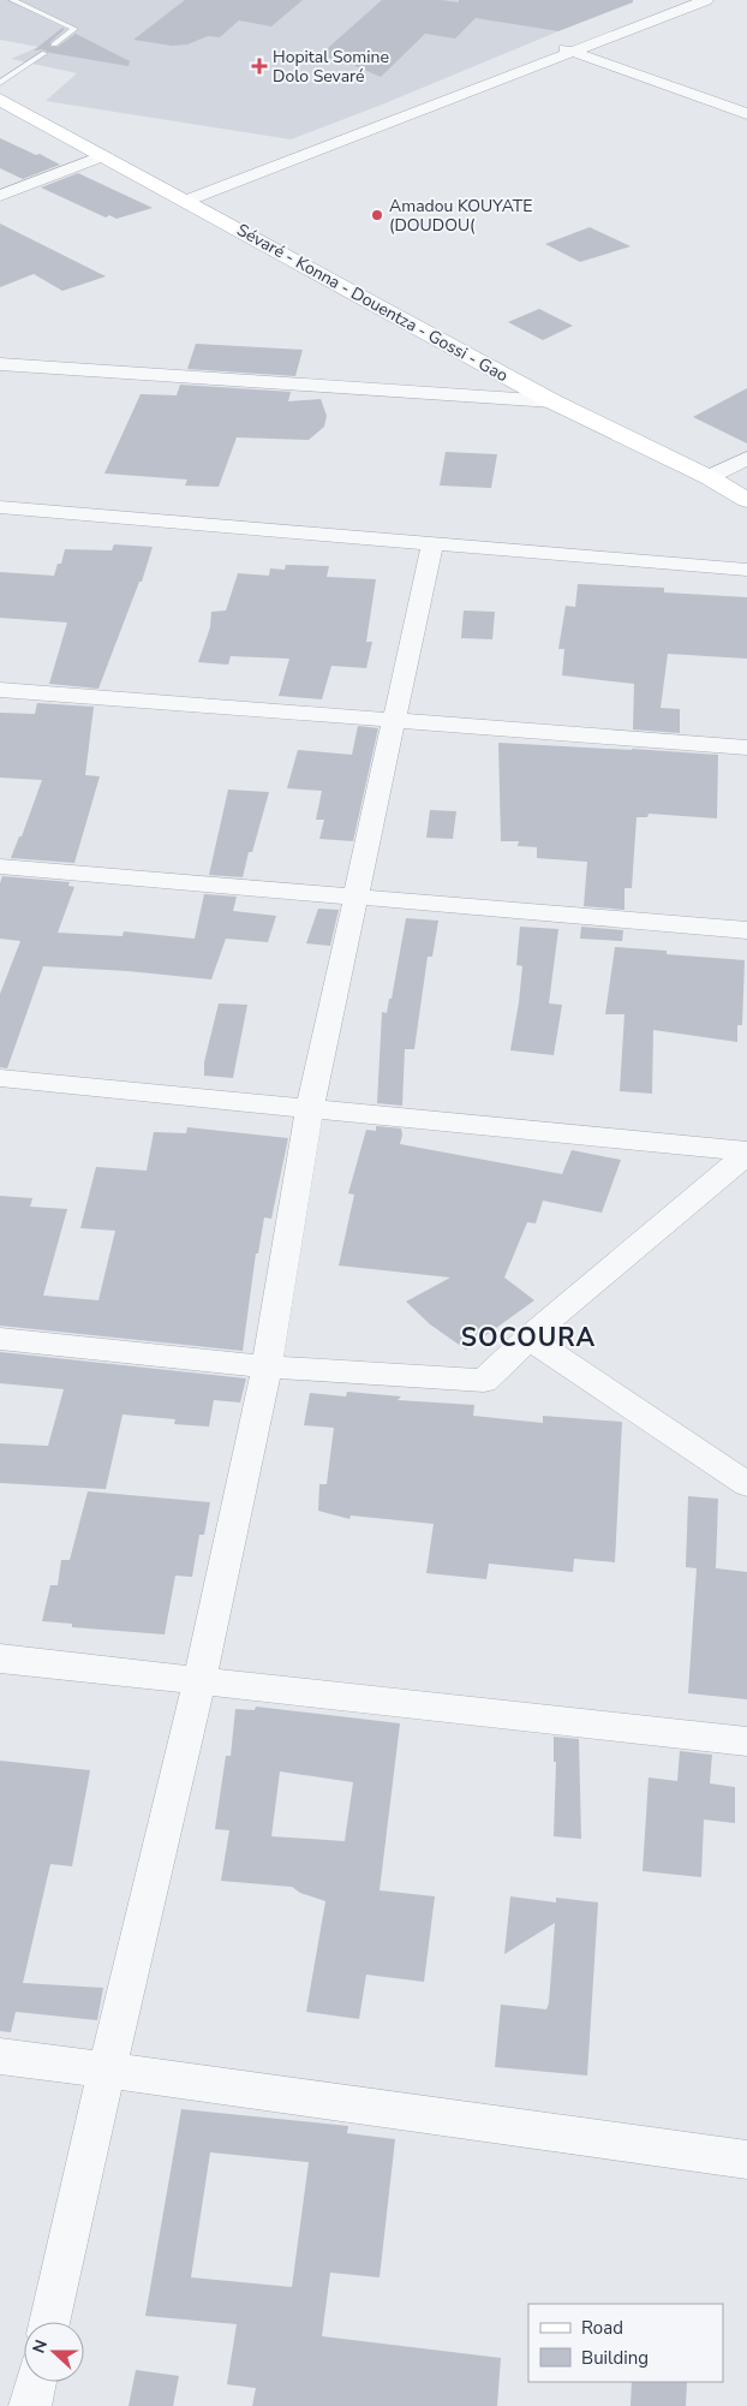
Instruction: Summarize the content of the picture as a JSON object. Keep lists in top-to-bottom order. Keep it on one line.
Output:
{"streets":{"main road":["Sévaré - Konna - Douentza - Gossi - Gao"]},"districts":["SOCOURA"],"places":{"health":["Hopital Somine Dolo Sevaré"],"other":["Amadou KOUYATE (DOUDOU("]},"legend":["Road","Building"],"north":"left"}
